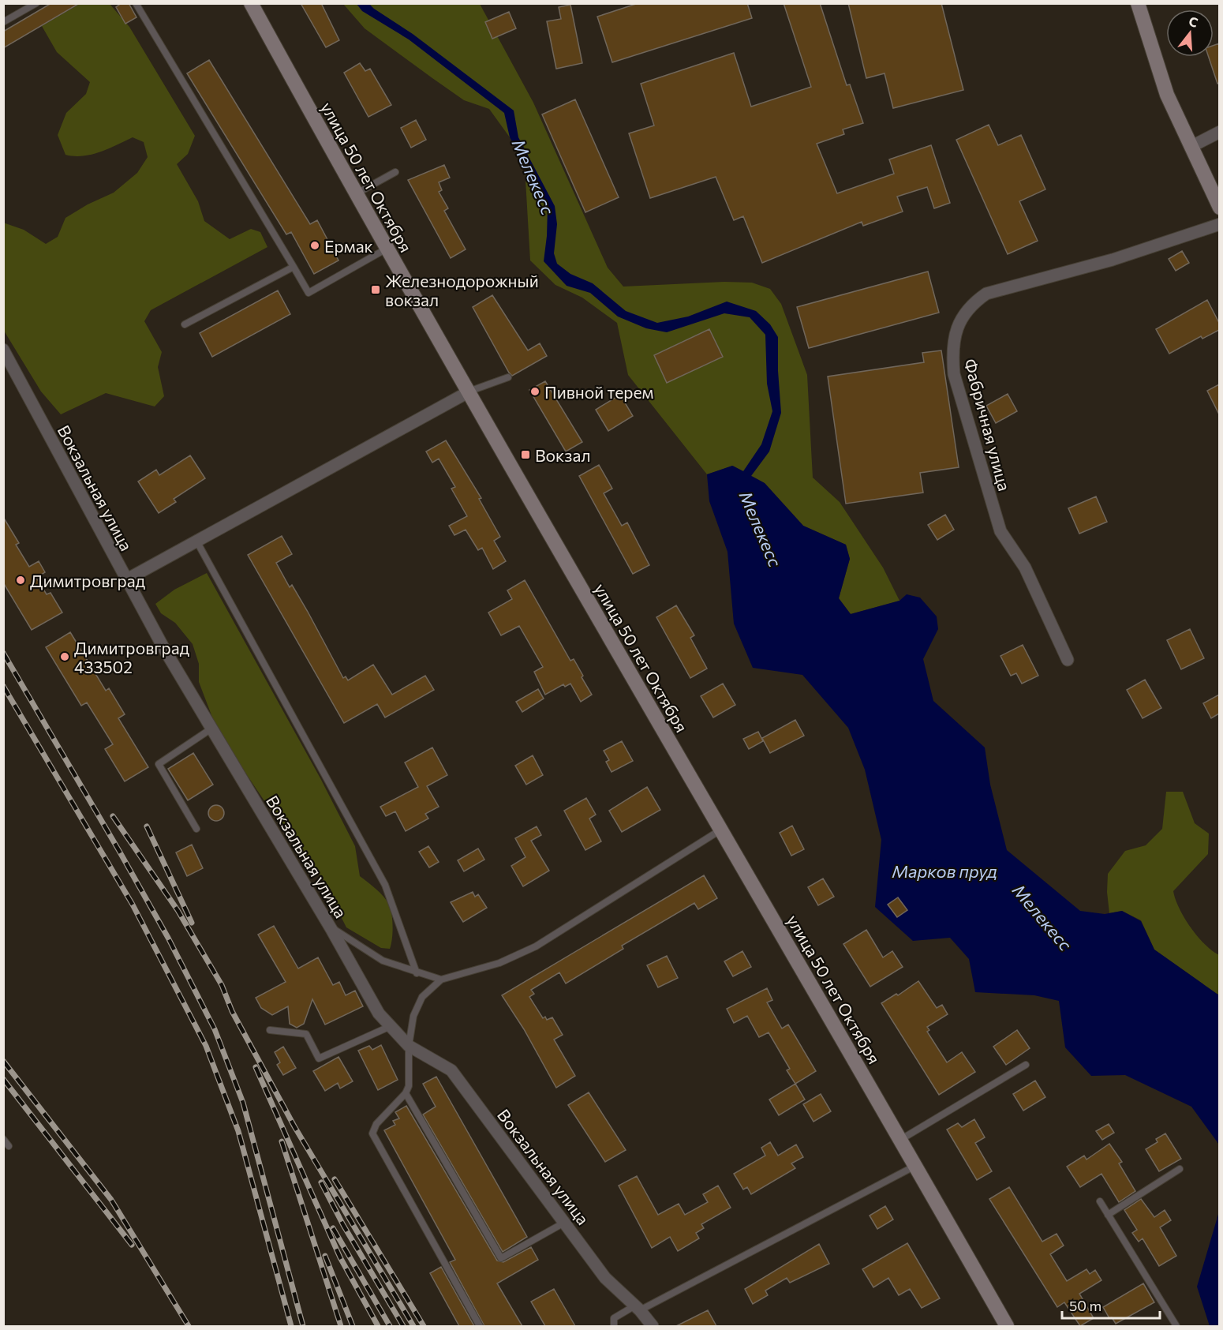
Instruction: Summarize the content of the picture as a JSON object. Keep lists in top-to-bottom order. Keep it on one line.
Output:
{"streets":{"main road":["улица 50 лет Октября"],"street":["Фабричная улица","Вокзальная улица"]},"water":["Мелекесс","Марков пруд"],"places":{"other":["Ермак","Пивной терем","Димитровград","Димитровград 433502"],"transit":["Железнодорожный вокзал","Вокзал"]},"scale_bar":"50 m","north":"top"}
